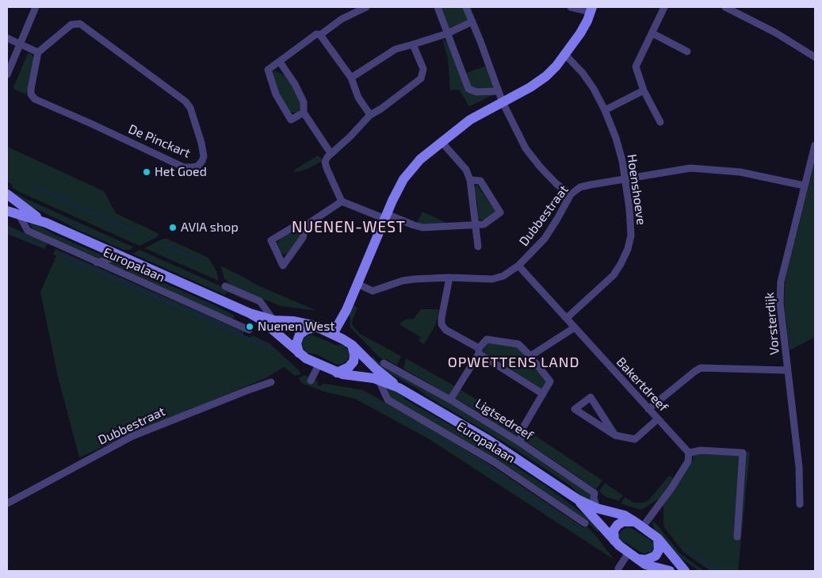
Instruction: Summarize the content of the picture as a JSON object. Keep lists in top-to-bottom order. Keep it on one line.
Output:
{"streets":{"main road":["Europalaan"],"street":["De Pinckart","Hoenshoeve","Dubbestraat","Vorsterdijk","Bakertdreef","Ligtsedreef"]},"crossings":[["Hoenshoeve","Dubbestraat"],["Hoenshoeve","Bakertdreef"],["Dubbestraat","Vorsterdijk"],["Dubbestraat","Bakertdreef"],["Europalaan","Ligtsedreef"]],"districts":["NUENEN-WEST","OPWETTENS LAND"],"places":["Het Goed","AVIA shop","Nuenen West"]}
